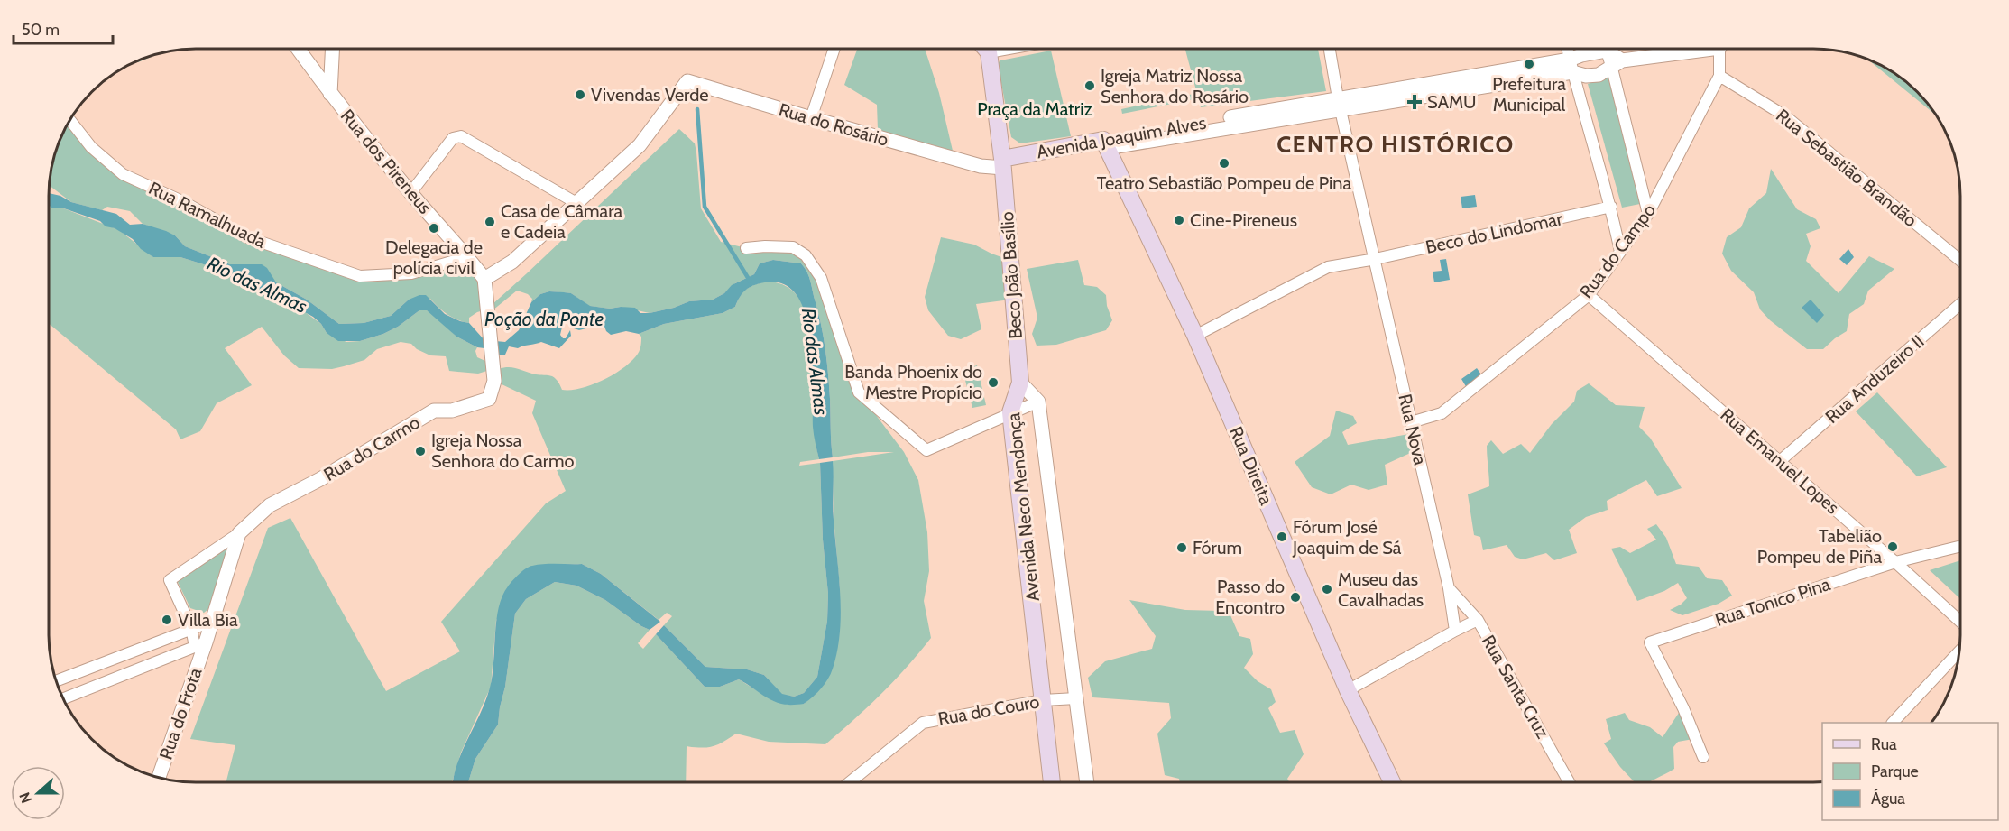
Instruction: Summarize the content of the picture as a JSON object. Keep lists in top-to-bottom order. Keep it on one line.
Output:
{"streets":{"main road":["Avenida Joaquim Alves","Beco João Basílio","Rua Direita","Avenida Neco Mendonça"],"street":["Rua do Rosário","Rua dos Pireneus","Rua Sebastião Brandão","Rua Ramalhuada","Beco do Lindomar","Rua do Campo","Rua Anduzeiro II","Rua Nova","Rua do Carmo","Rua Emanuel Lopes","Rua Tonico Pina","Rua Santa Cruz","Rua do Couro","Rua do Frota"]},"crossings":[["Rua do Rosário","Avenida Joaquim Alves"],["Rua do Rosário","Beco João Basílio"],["Avenida Joaquim Alves","Beco João Basílio"],["Avenida Joaquim Alves","Rua Nova"],["Avenida Joaquim Alves","Rua Direita"],["Rua dos Pireneus","Rua Ramalhuada"],["Rua dos Pireneus","Rua do Carmo"],["Rua Sebastião Brandão","Rua do Campo"],["Beco do Lindomar","Rua Nova"],["Beco do Lindomar","Rua Direita"],["Rua do Campo","Rua Nova"],["Rua do Campo","Rua Emanuel Lopes"],["Beco João Basílio","Avenida Neco Mendonça"],["Rua Anduzeiro II","Rua Emanuel Lopes"],["Rua Nova","Rua Santa Cruz"],["Rua Emanuel Lopes","Rua Tonico Pina"],["Avenida Neco Mendonça","Rua do Couro"]],"districts":["CENTRO HISTÓRICO"],"water":["Rio das Almas","Poção da Ponte"],"parks":["Praça da Matriz"],"places":{"other":["Prefeitura Municipal","Igreja Matriz Nossa Senhora do Rosário","Vivendas Verde","Teatro Sebastião Pompeu de Pina","Cine-Pireneus","Casa de Câmara e Cadeia","Delegacia de polícia civil","Banda Phoenix do Mestre Propício","Igreja Nossa Senhora do Carmo","Fórum José Joaquim de Sá","Tabelião Pompeu de Piña","Fórum","Museu das Cavalhadas","Passo do Encontro","Villa Bia"],"health":["SAMU"]},"legend":["Rua","Parque","Água"],"scale_bar":"50 m","north":"left"}
